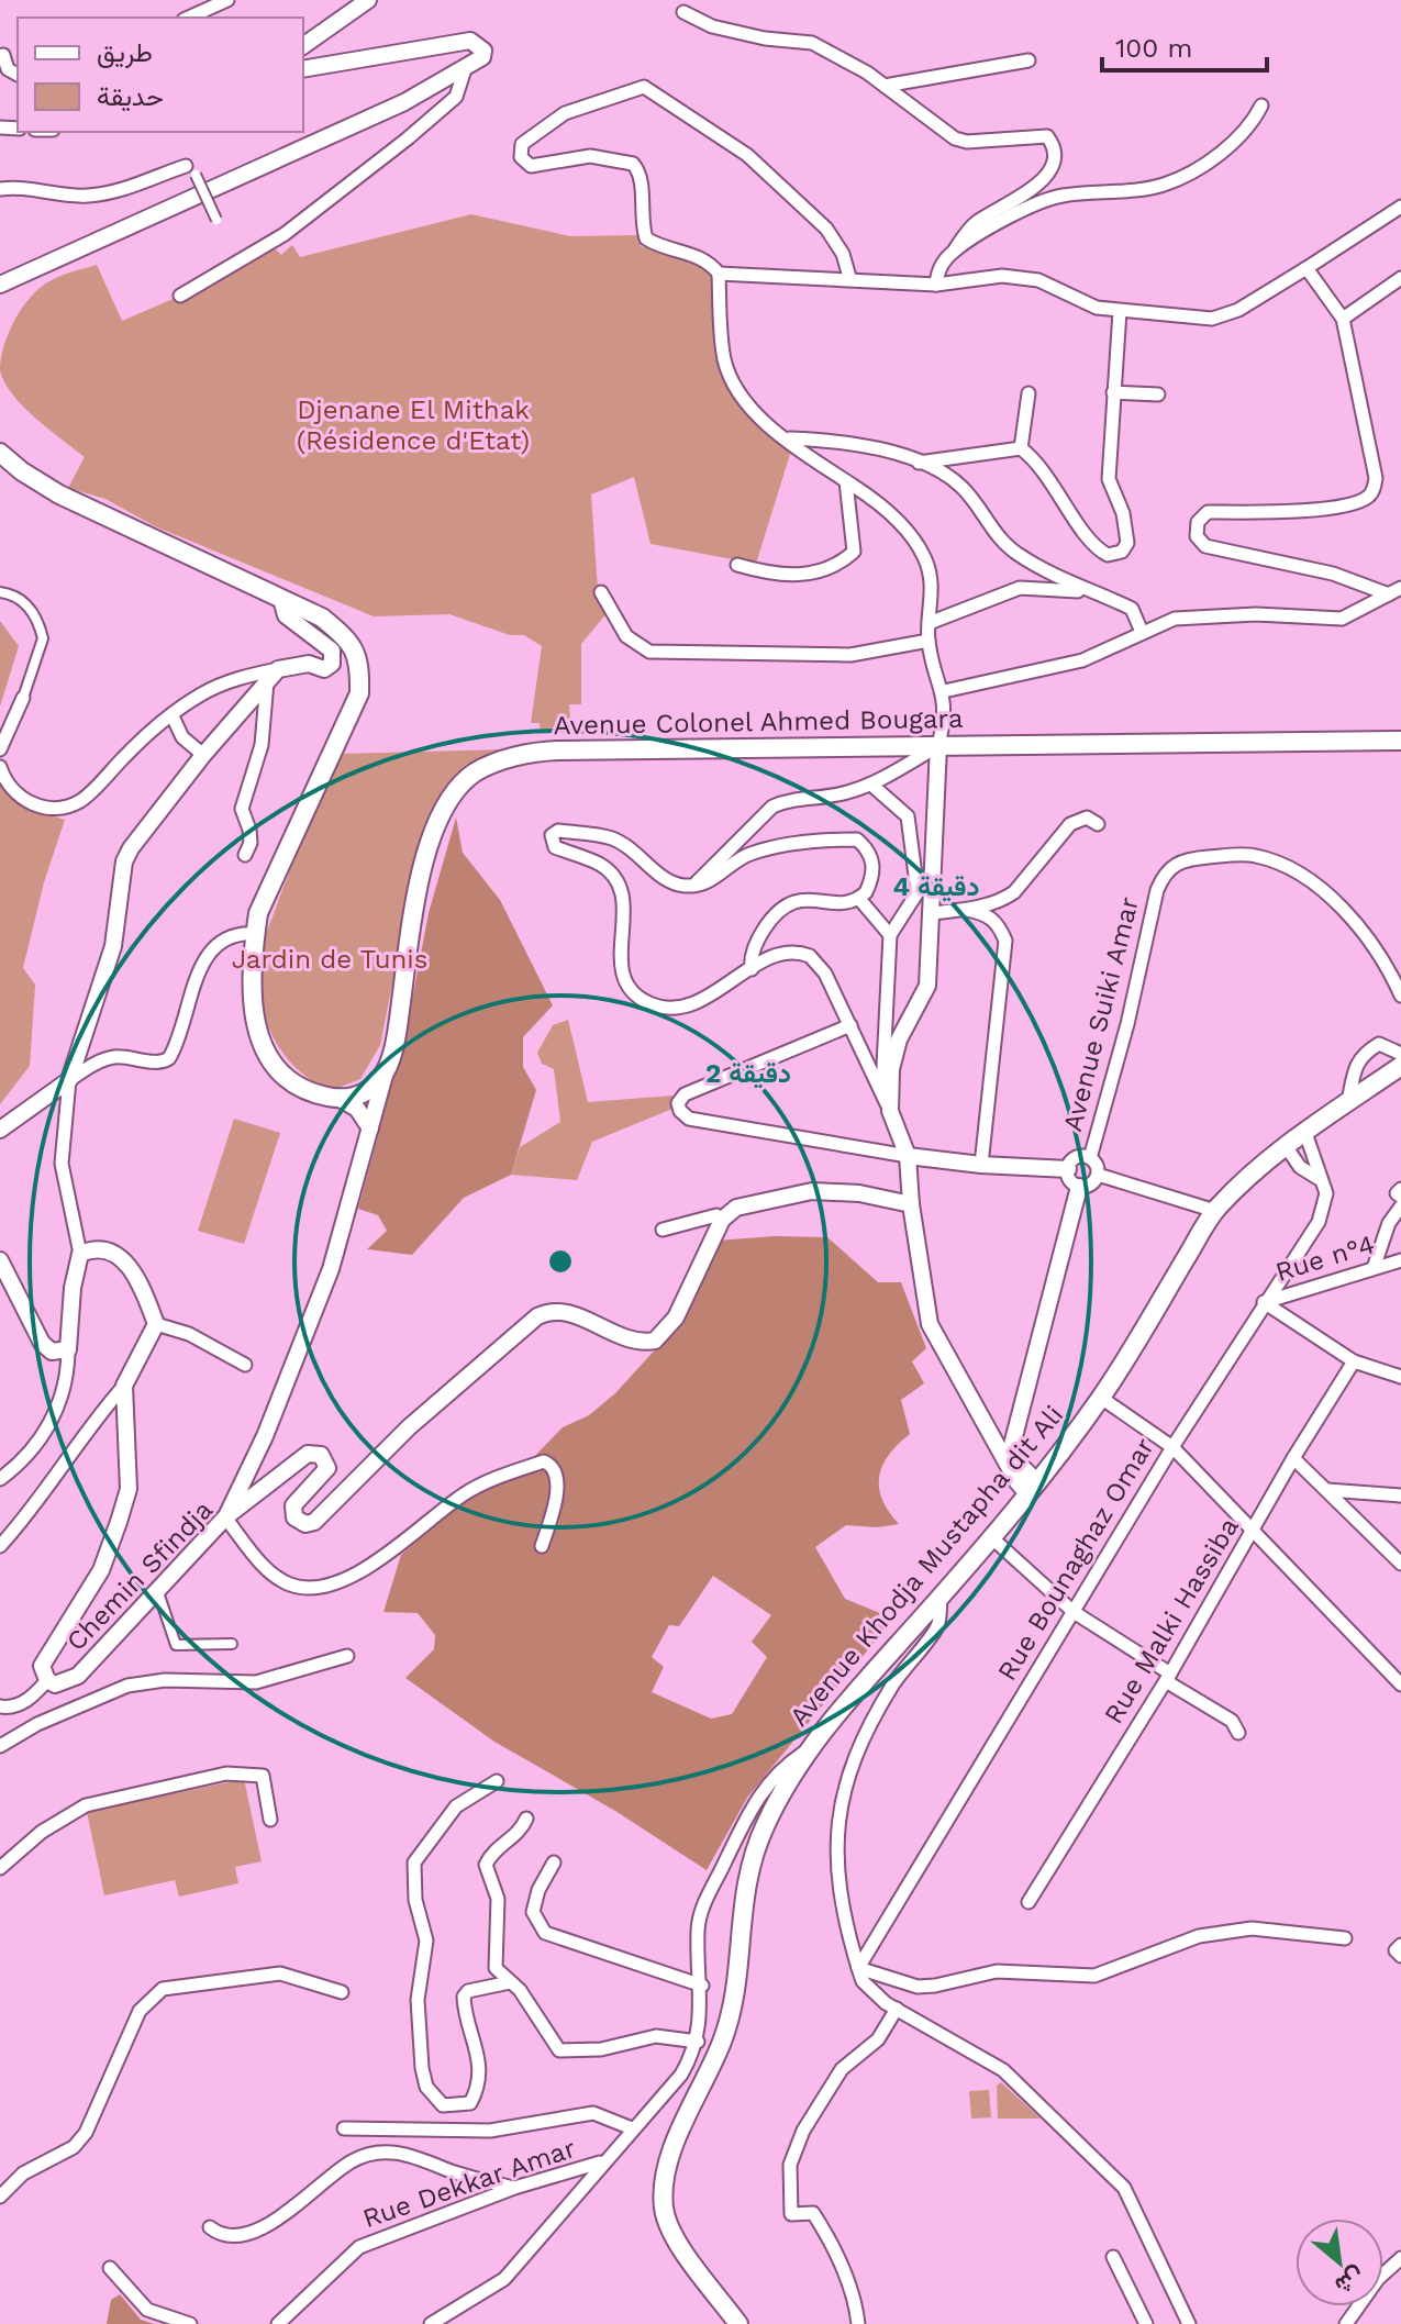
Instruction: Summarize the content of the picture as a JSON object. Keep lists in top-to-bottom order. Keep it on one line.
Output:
{"streets":{"main road":["Avenue Colonel Ahmed Bougara","Avenue Khodja Mustapha dit Ali"],"street":["Avenue Suiki Amar","Rue n°4","Rue Bounaghaz Omar","Chemin Sfindja","Rue Malki Hassiba","Rue Dekkar Amar"]},"crossings":[["Rue n°4","Rue Bounaghaz Omar"],["Rue Bounaghaz Omar","Avenue Khodja Mustapha dit Ali"]],"parks":["Djenane El Mithak (Résidence d'Etat)","Jardin de Tunis"],"legend":["طريق","حديقة"],"scale_bar":"100 m","north":"bottom right","rings":["4 دقيقة","2 دقيقة"]}
